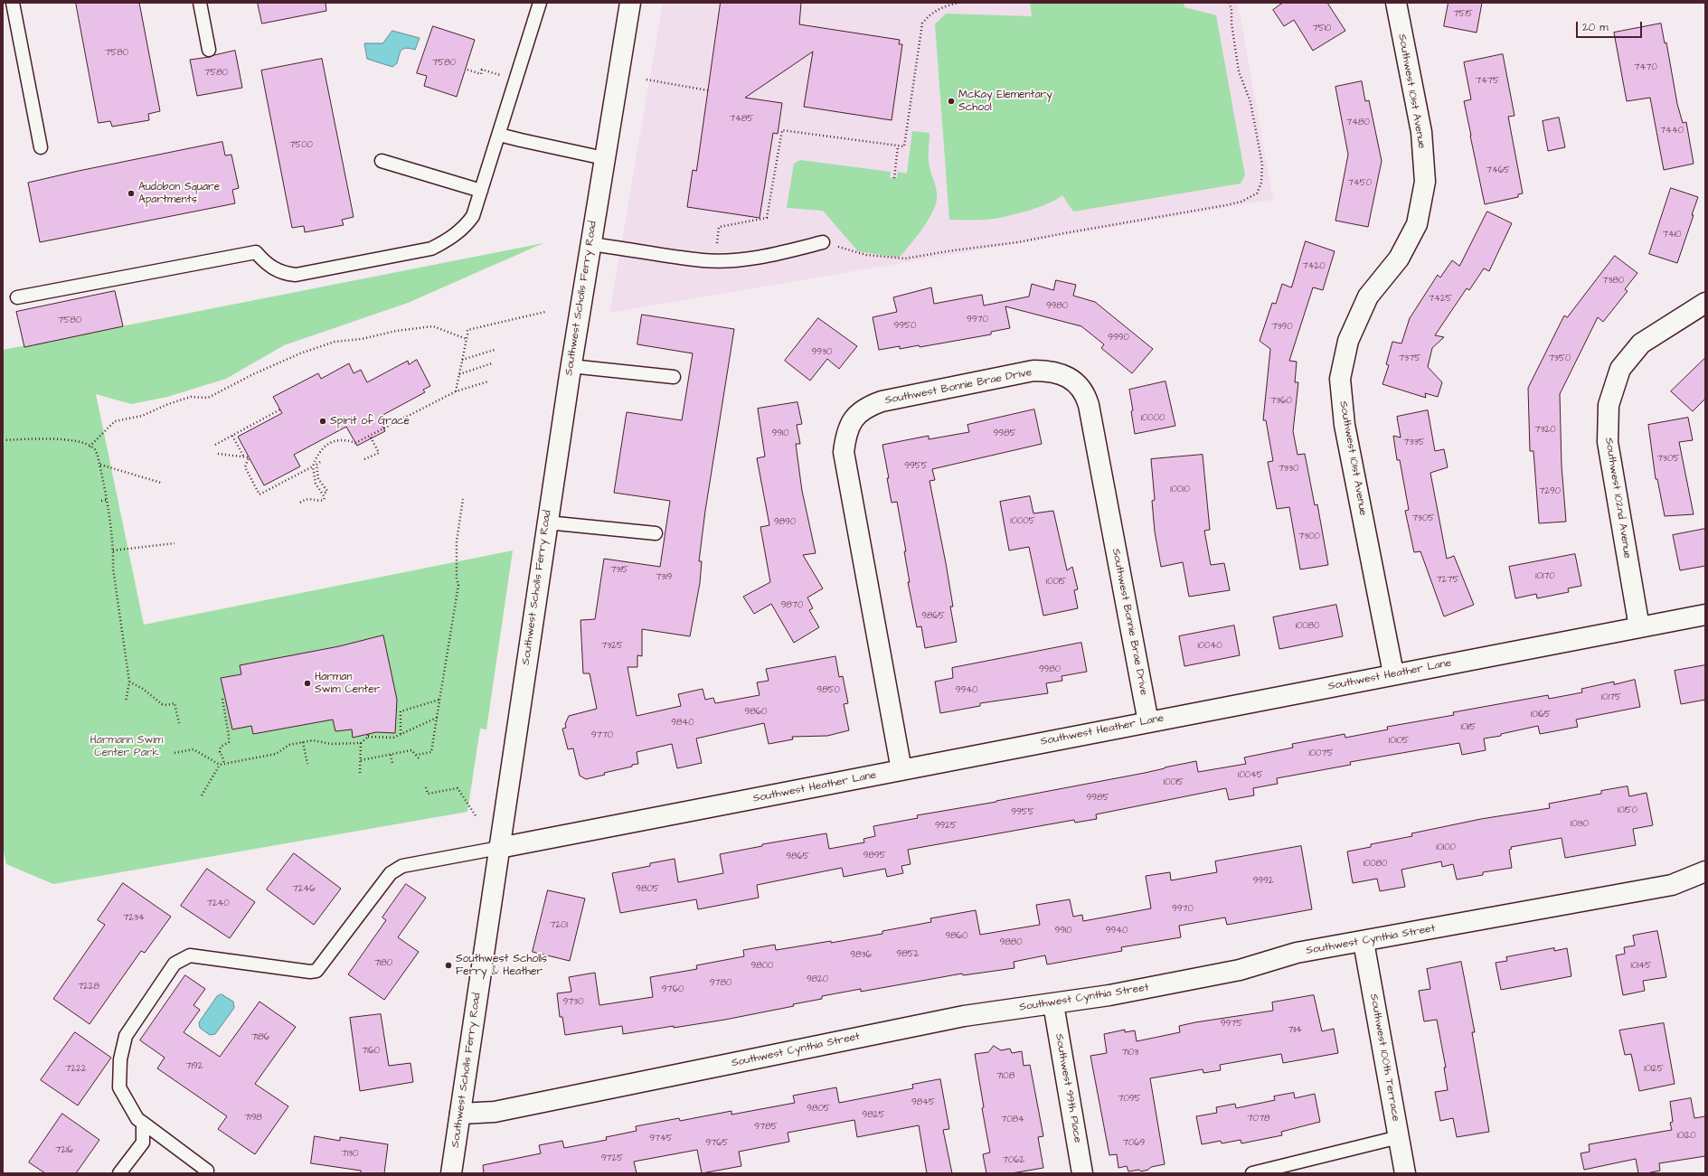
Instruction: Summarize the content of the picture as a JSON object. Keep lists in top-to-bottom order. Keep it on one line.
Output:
{"streets":{"street":["Southwest 101st Avenue","Southwest Scholls Ferry Road","Southwest Bonnie Brae Drive","Southwest 102nd Avenue","Southwest Heather Lane","Southwest Cynthia Street","Southwest 100th Terrace","Southwest 99th Place"]},"crossings":[["Southwest 101st Avenue","Southwest Heather Lane"],["Southwest Scholls Ferry Road","Southwest Heather Lane"],["Southwest Scholls Ferry Road","Southwest Cynthia Street"],["Southwest Bonnie Brae Drive","Southwest Heather Lane"],["Southwest 102nd Avenue","Southwest Heather Lane"],["Southwest Cynthia Street","Southwest 100th Terrace"],["Southwest Cynthia Street","Southwest 99th Place"]],"parks":["Harmann Swim Center Park"],"places":["McKay Elementary School","Audobon Square Apartments","Spirit of Grace","Harman Swim Center","Southwest Scholls Ferry & Heather"],"house_numbers":["7515","7510","7580","7580","7470","7580","7475","7485","7480","7440","7500","7465","7450","7410","7420","7380","7425","9980","9970","7580","9950","7390","9990","9930","7375","7350","7360","10000","7320","9910","9985","7335","7305","9955","7330","10010","7290","7305","10005","9890","7300","7315","10170","7319","7275","10015","9870","9865","10080","7325","10040","9980","9850","9940","10175","9860","10165","9840","10115","9770","10105","10075","10045","10015","9985","10150","9955","10130","9925","10100","9895","9865","10080","9992","7246","9805","7240","9970","7234","7201","9910","9940","9860","9880","9852","9836","7180","9800","10145","9820","9780","7228","9760","9730","9975","7114","7186","7160","7103","7192","7222","10125","7108","7095","9845","9805","9825","7198","7078","7084","9785","10120","9745","9765","7069","7216","7130","9725","7062"],"scale_bar":"20 m"}
